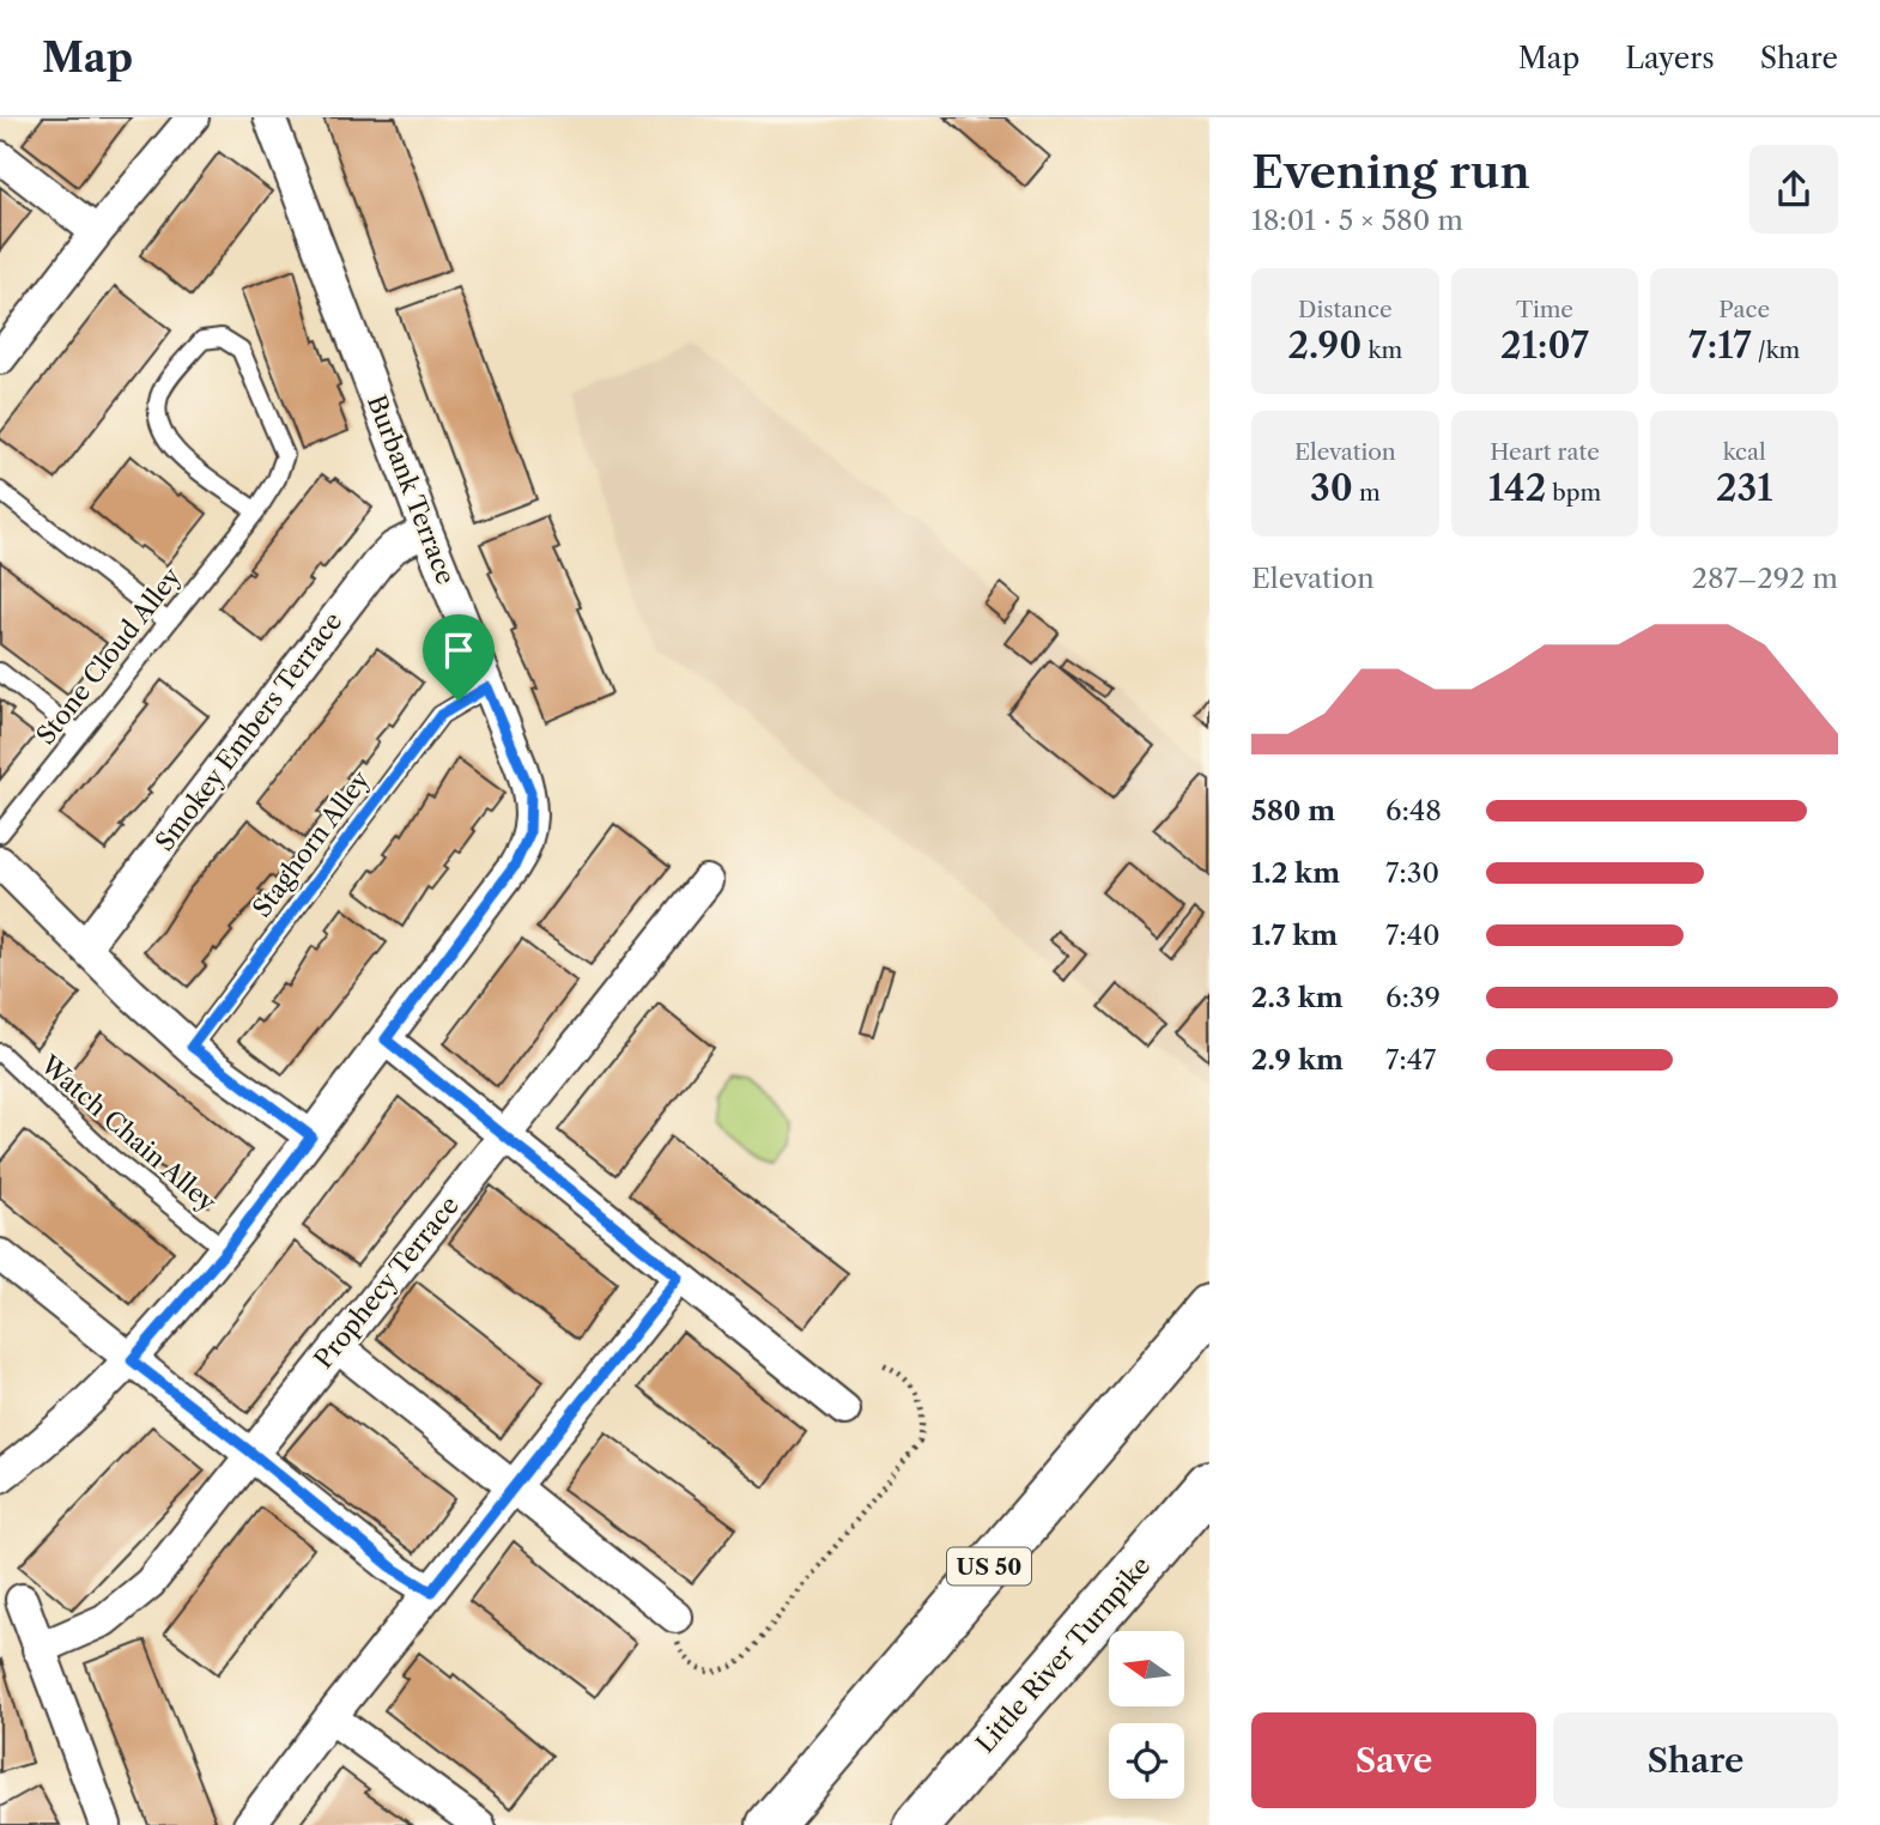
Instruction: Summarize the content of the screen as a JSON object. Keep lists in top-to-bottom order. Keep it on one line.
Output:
{"streets":{"highway":["US 50","Little River Turnpike"],"street":["Burbank Terrace","Smokey Embers Terrace","Prophecy Terrace"],"lane":["Stone Cloud Alley","Staghorn Alley","Watch Chain Alley"]},"crossings":[["Burbank Terrace","Smokey Embers Terrace"],["Burbank Terrace","Staghorn Alley"],["Burbank Terrace","Watch Chain Alley"]],"north":"left","page":{"header":"Map","nav":["Map","Layers","Share"],"heading":["Evening run","18:01 · 5 × 580 m"],"stats":[["Distance","2.90 km"],["Time","21:07"],["Pace","7:17 /km"],["Elevation","30 m"],["Heart rate","142 bpm"],["kcal","231"]],"chart":["Elevation","287–292 m"],"list":[{"name":"580 m","note":"6:48"},{"name":"1.2 km","note":"7:30"},{"name":"1.7 km","note":"7:40"},{"name":"2.3 km","note":"6:39"},{"name":"2.9 km","note":"7:47"}],"buttons":["Save","Share"]}}
